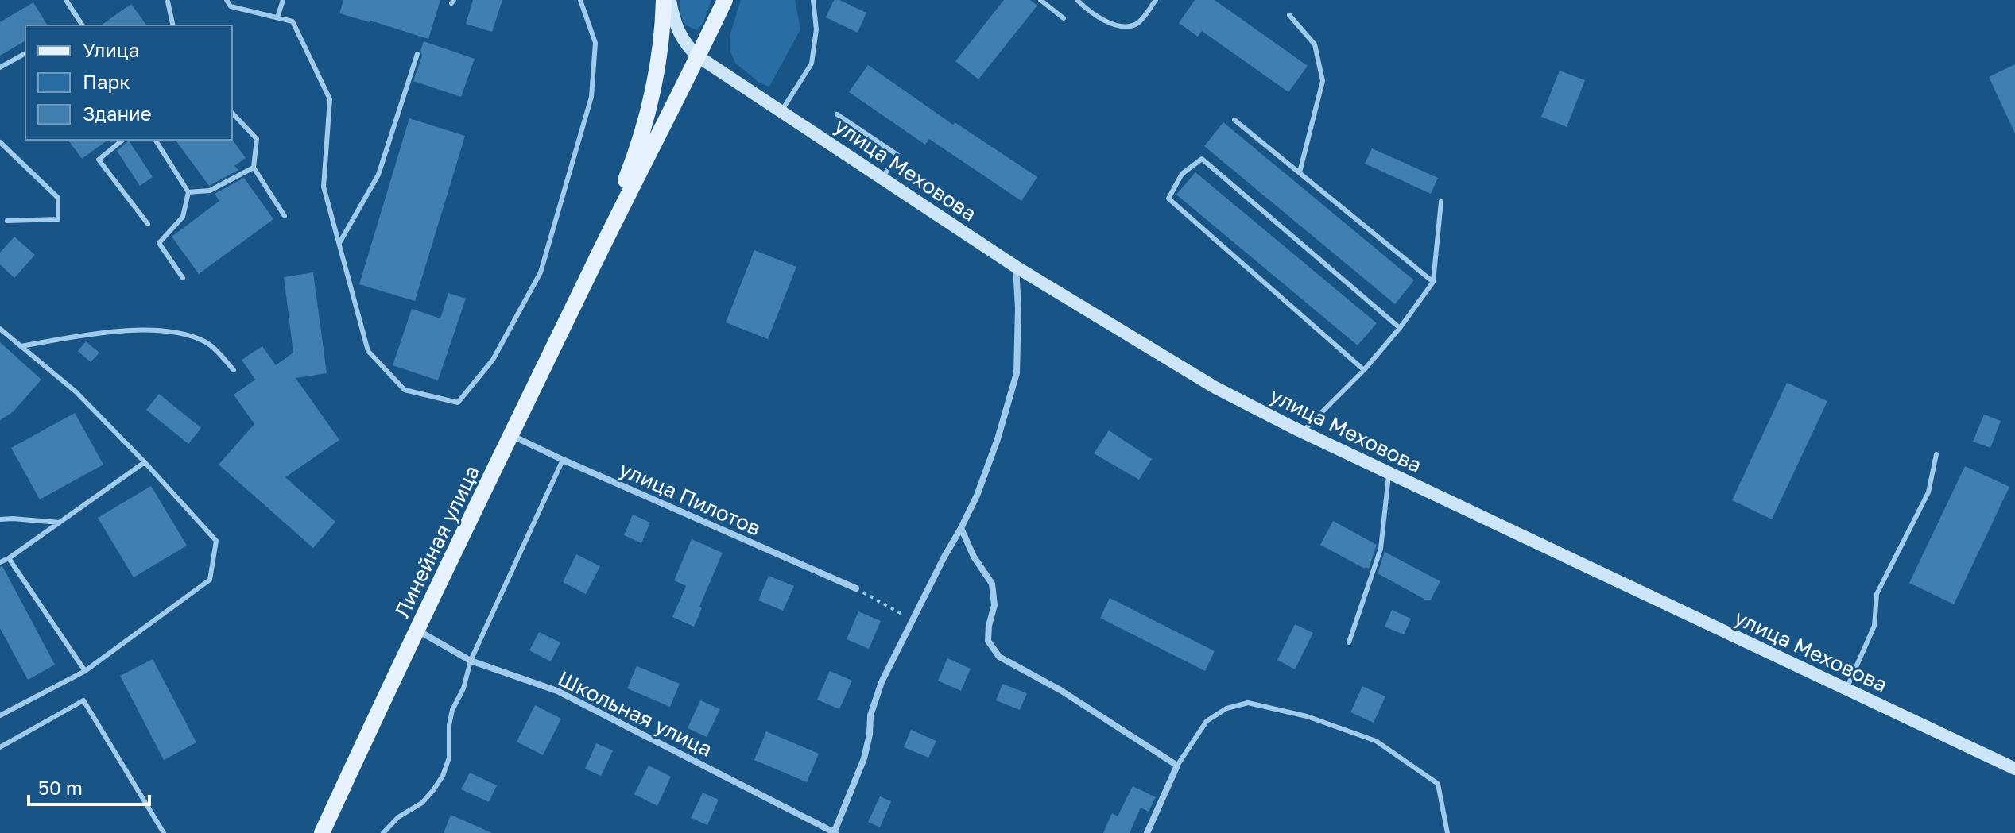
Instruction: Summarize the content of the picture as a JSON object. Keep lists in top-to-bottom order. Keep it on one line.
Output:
{"streets":{"main road":["Линейная улица"],"street":["улица Меховова","улица Пилотов","Школьная улица"]},"crossings":[["улица Пилотов","Линейная улица"],["Линейная улица","Школьная улица"]],"legend":["Улица","Парк","Здание"],"scale_bar":"50 m"}
